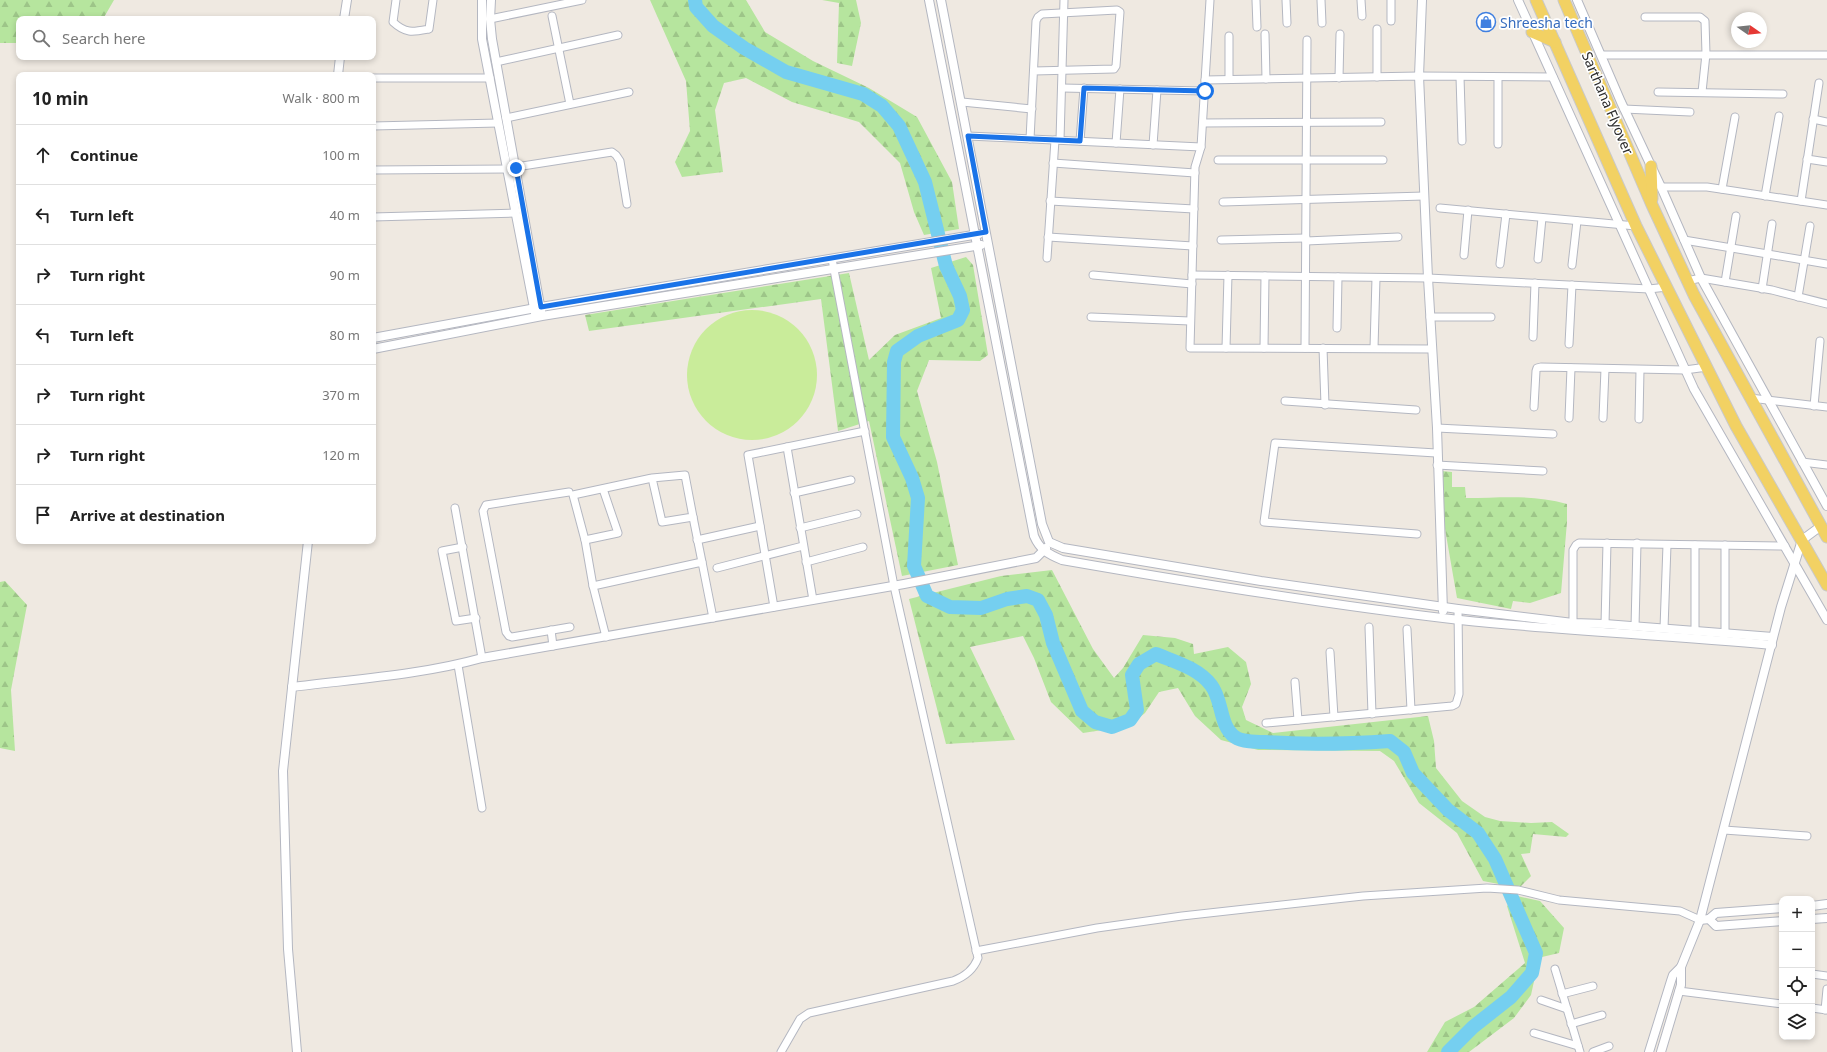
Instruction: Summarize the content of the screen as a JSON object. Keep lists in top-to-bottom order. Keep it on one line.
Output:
{"streets":{"main road":["Sarthana Flyover"]},"places":{"shop":["Shreesha tech"]},"north":"right","page":{"search":"Search here","heading":["10 min","Walk · 800 m"],"list":[["Continue","100 m"],["Turn left","40 m"],["Turn right","90 m"],["Turn left","80 m"],["Turn right","370 m"],["Turn right","120 m"],"Arrive at destination"],"map_buttons":["+","−"]}}
